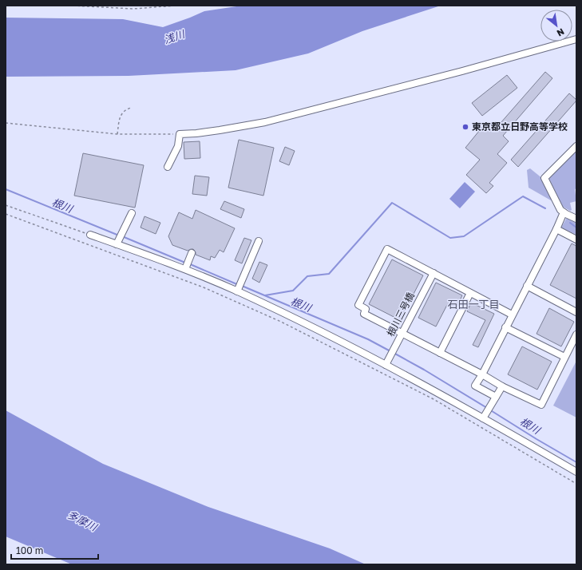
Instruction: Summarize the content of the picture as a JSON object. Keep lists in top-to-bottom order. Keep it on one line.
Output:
{"streets":{"street":["根川三号橋"]},"districts":["石田一丁目"],"water":["浅川","根川","多摩川"],"places":["東京都立日野高等学校"],"scale_bar":"100 m","north":"bottom right"}
